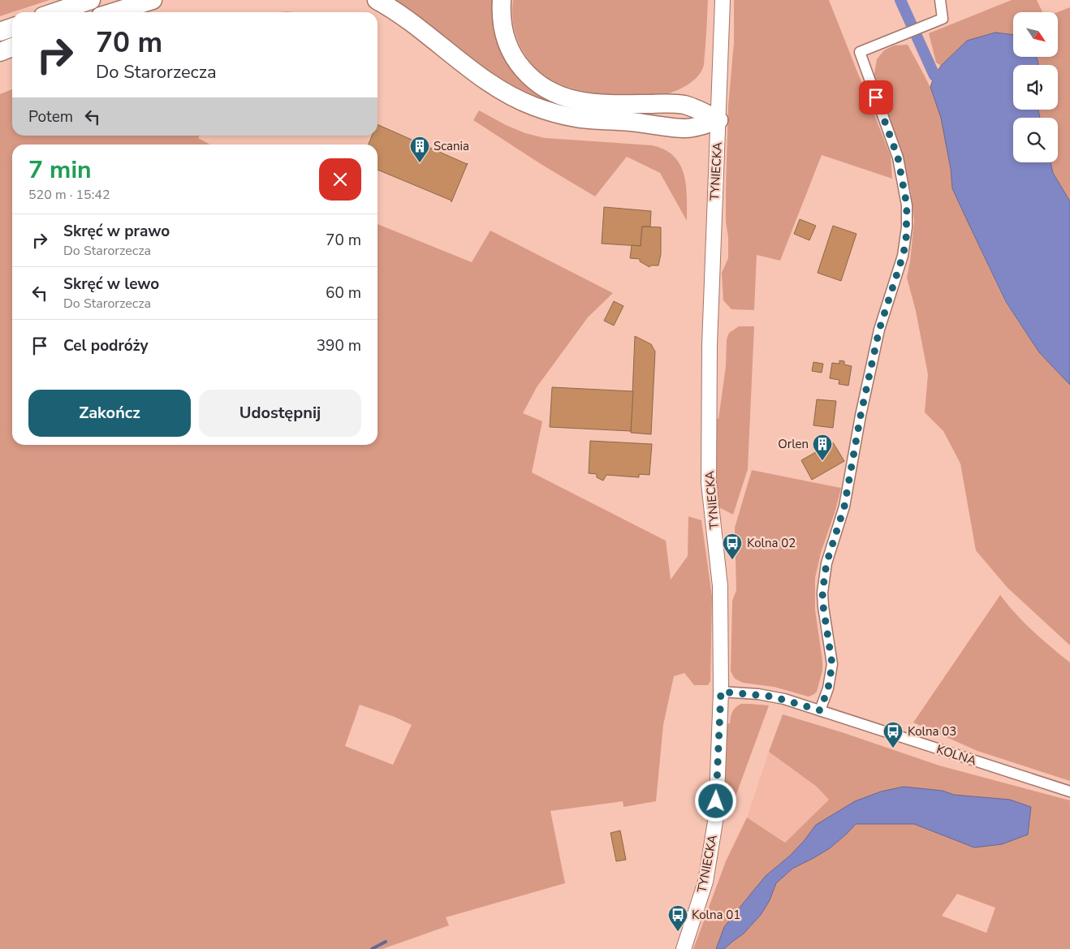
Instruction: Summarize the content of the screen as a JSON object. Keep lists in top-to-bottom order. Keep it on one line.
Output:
{"streets":{"street":["TYNIECKA","KOLNA"]},"crossings":[["TYNIECKA","KOLNA"]],"places":{"building":["Scania","Orlen"],"bus stop":["Kolna 02","Kolna 03","Kolna 01"]},"north":"bottom right","page":{"turn":["70 m","Do Starorzecza"],"then":"Potem","heading":["7 min","520 m · 15:42"],"list":[{"name":"Skręć w prawo","note":"Do Starorzecza","value":"70 m"},{"name":"Skręć w lewo","note":"Do Starorzecza","value":"60 m"},{"name":"Cel podróży","value":"390 m"}],"buttons":["Zakończ","Udostępnij"]}}
